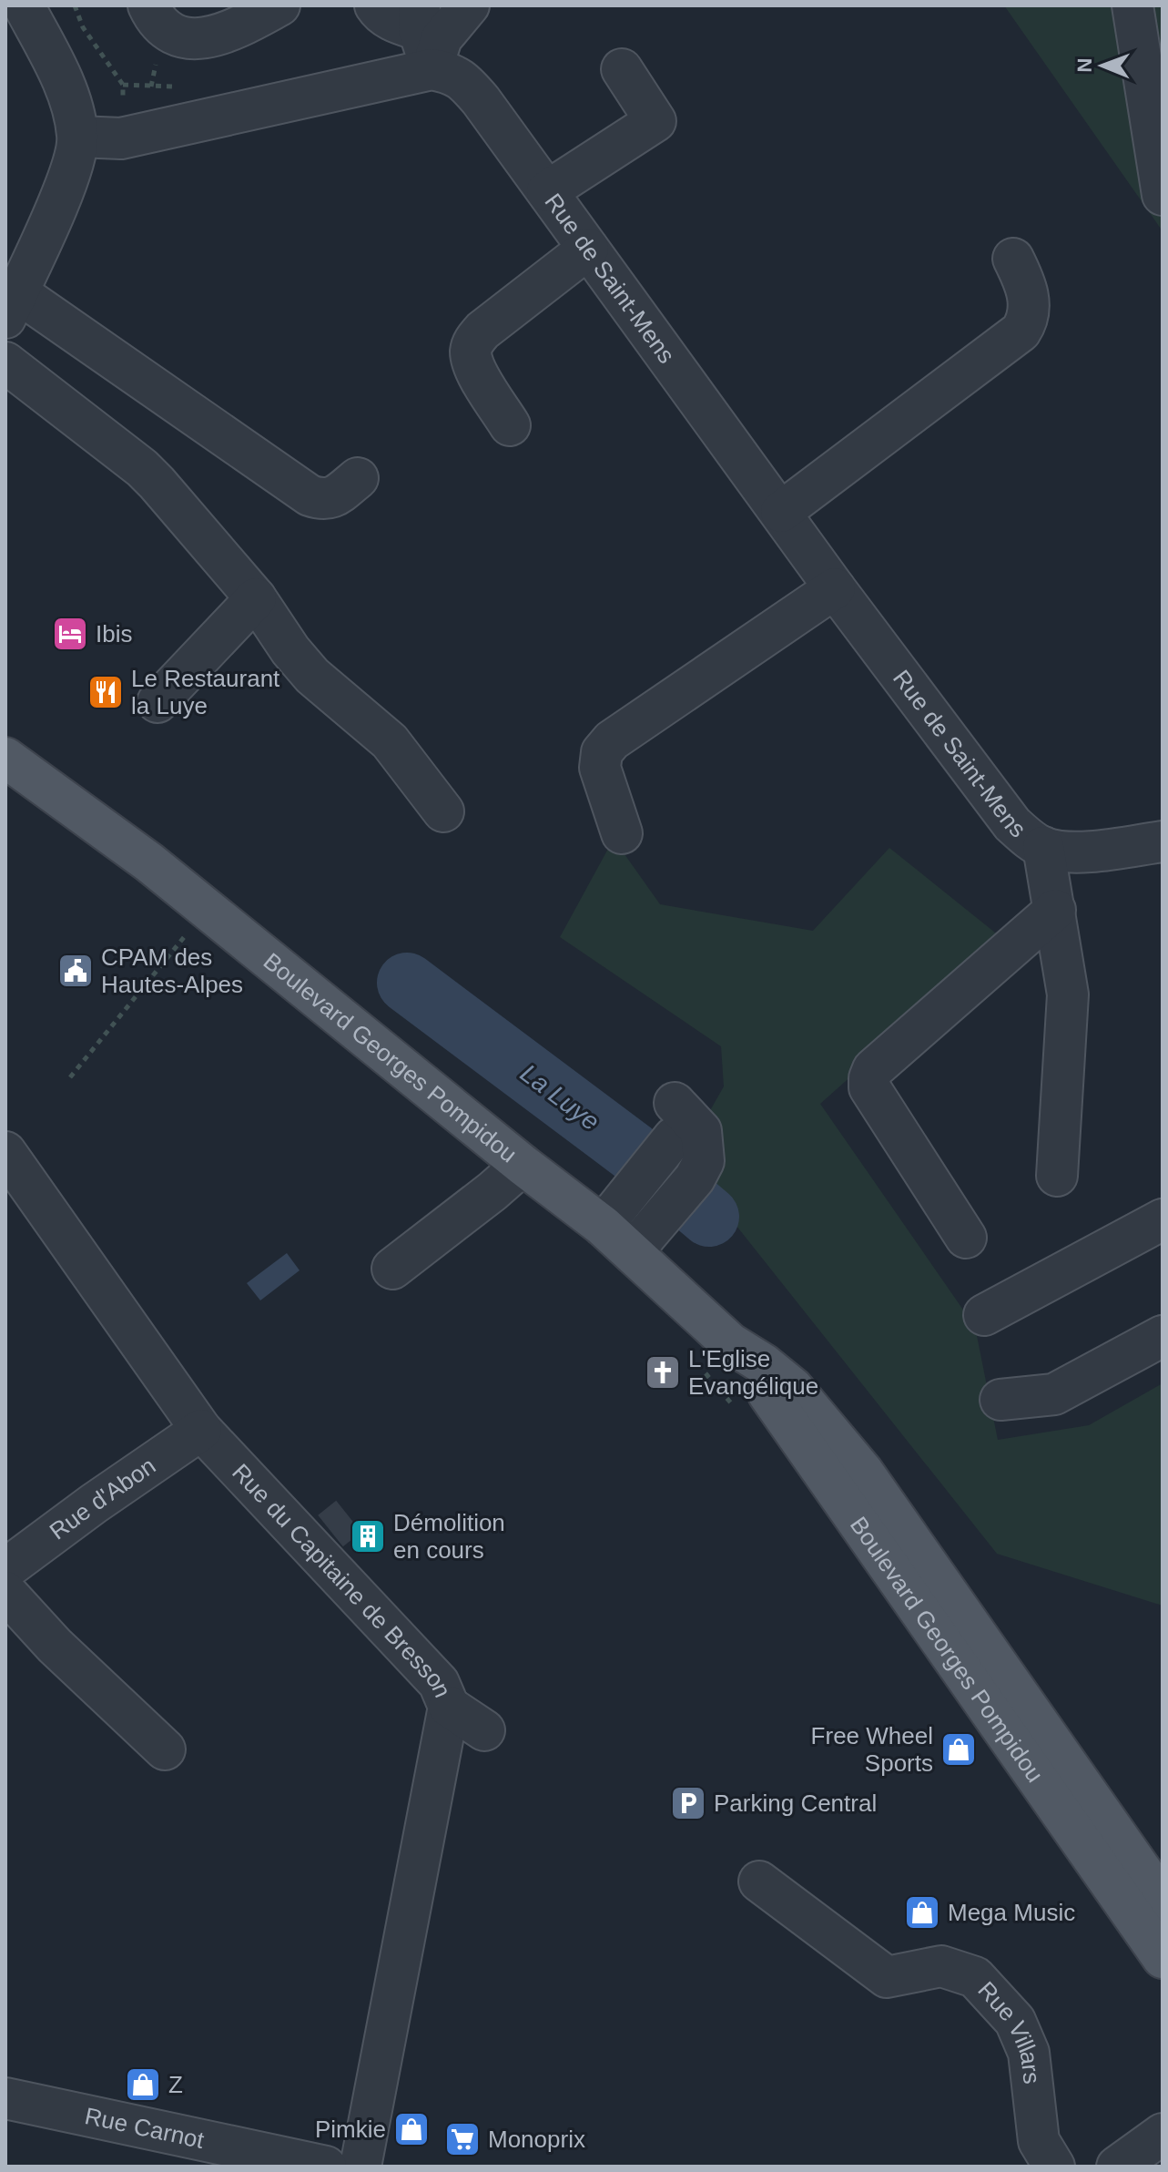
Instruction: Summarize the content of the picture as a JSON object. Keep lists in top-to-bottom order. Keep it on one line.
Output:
{"streets":{"main road":["Boulevard Georges Pompidou"],"street":["Rue de Saint-Mens","Rue d'Abon","Rue du Capitaine de Bresson","Rue Villars","Rue Carnot"]},"crossings":[["Rue d'Abon","Rue du Capitaine de Bresson"]],"water":["La Luye"],"places":{"hotel":["Ibis"],"restaurant":["Le Restaurant la Luye"],"public building":["CPAM des Hautes-Alpes"],"church":["L'Eglise Evangélique"],"building":["Démolition en cours"],"shop":["Free Wheel Sports","Mega Music","Z","Pimkie"],"parking":["Parking Central"],"supermarket":["Monoprix"]},"north":"left"}
